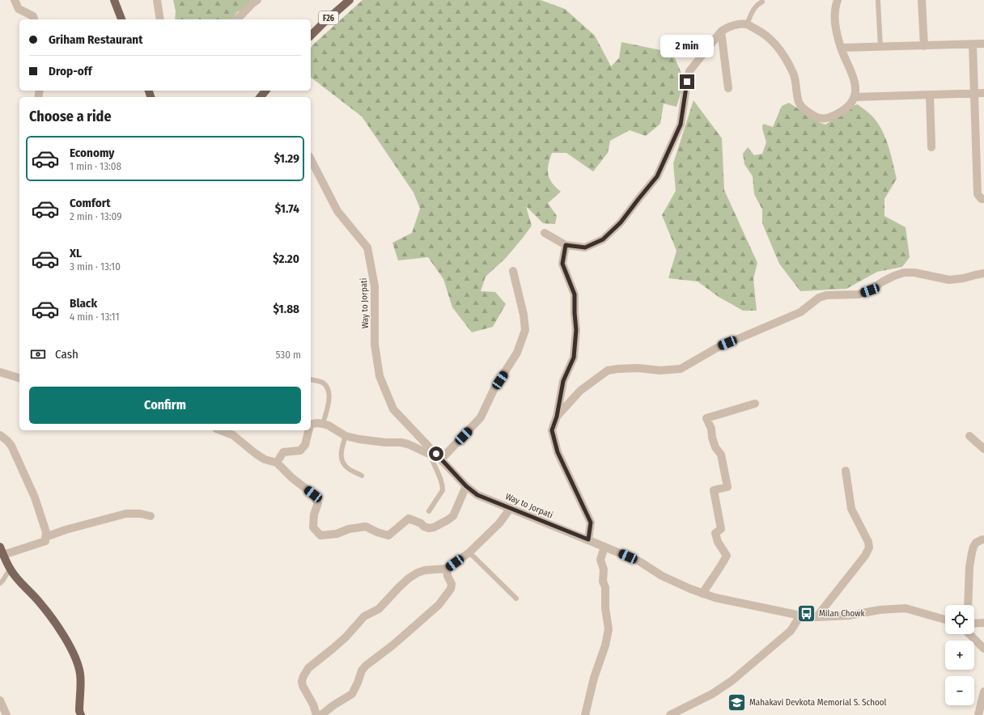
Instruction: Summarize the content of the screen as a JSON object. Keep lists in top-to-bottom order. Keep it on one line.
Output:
{"streets":{"main road":["F26"],"street":["Way to Jorpati"]},"places":{"bus stop":["Milan Chowk"],"school or university":["Mahakavi Devkota Memorial S. School"]},"page":{"banner":["Griham Restaurant","Drop-off"],"bubble":"2 min","heading":"Choose a ride","list":[{"name":"Economy","note":"1 min · 13:08","value":"$1.29"},{"name":"Comfort","note":"2 min · 13:09","value":"$1.74"},{"name":"XL","note":"3 min · 13:10","value":"$2.20"},{"name":"Black","note":"4 min · 13:11","value":"$1.88"}],"pay":["Cash","530 m"],"buttons":"Confirm","map_buttons":["+","−"]}}
